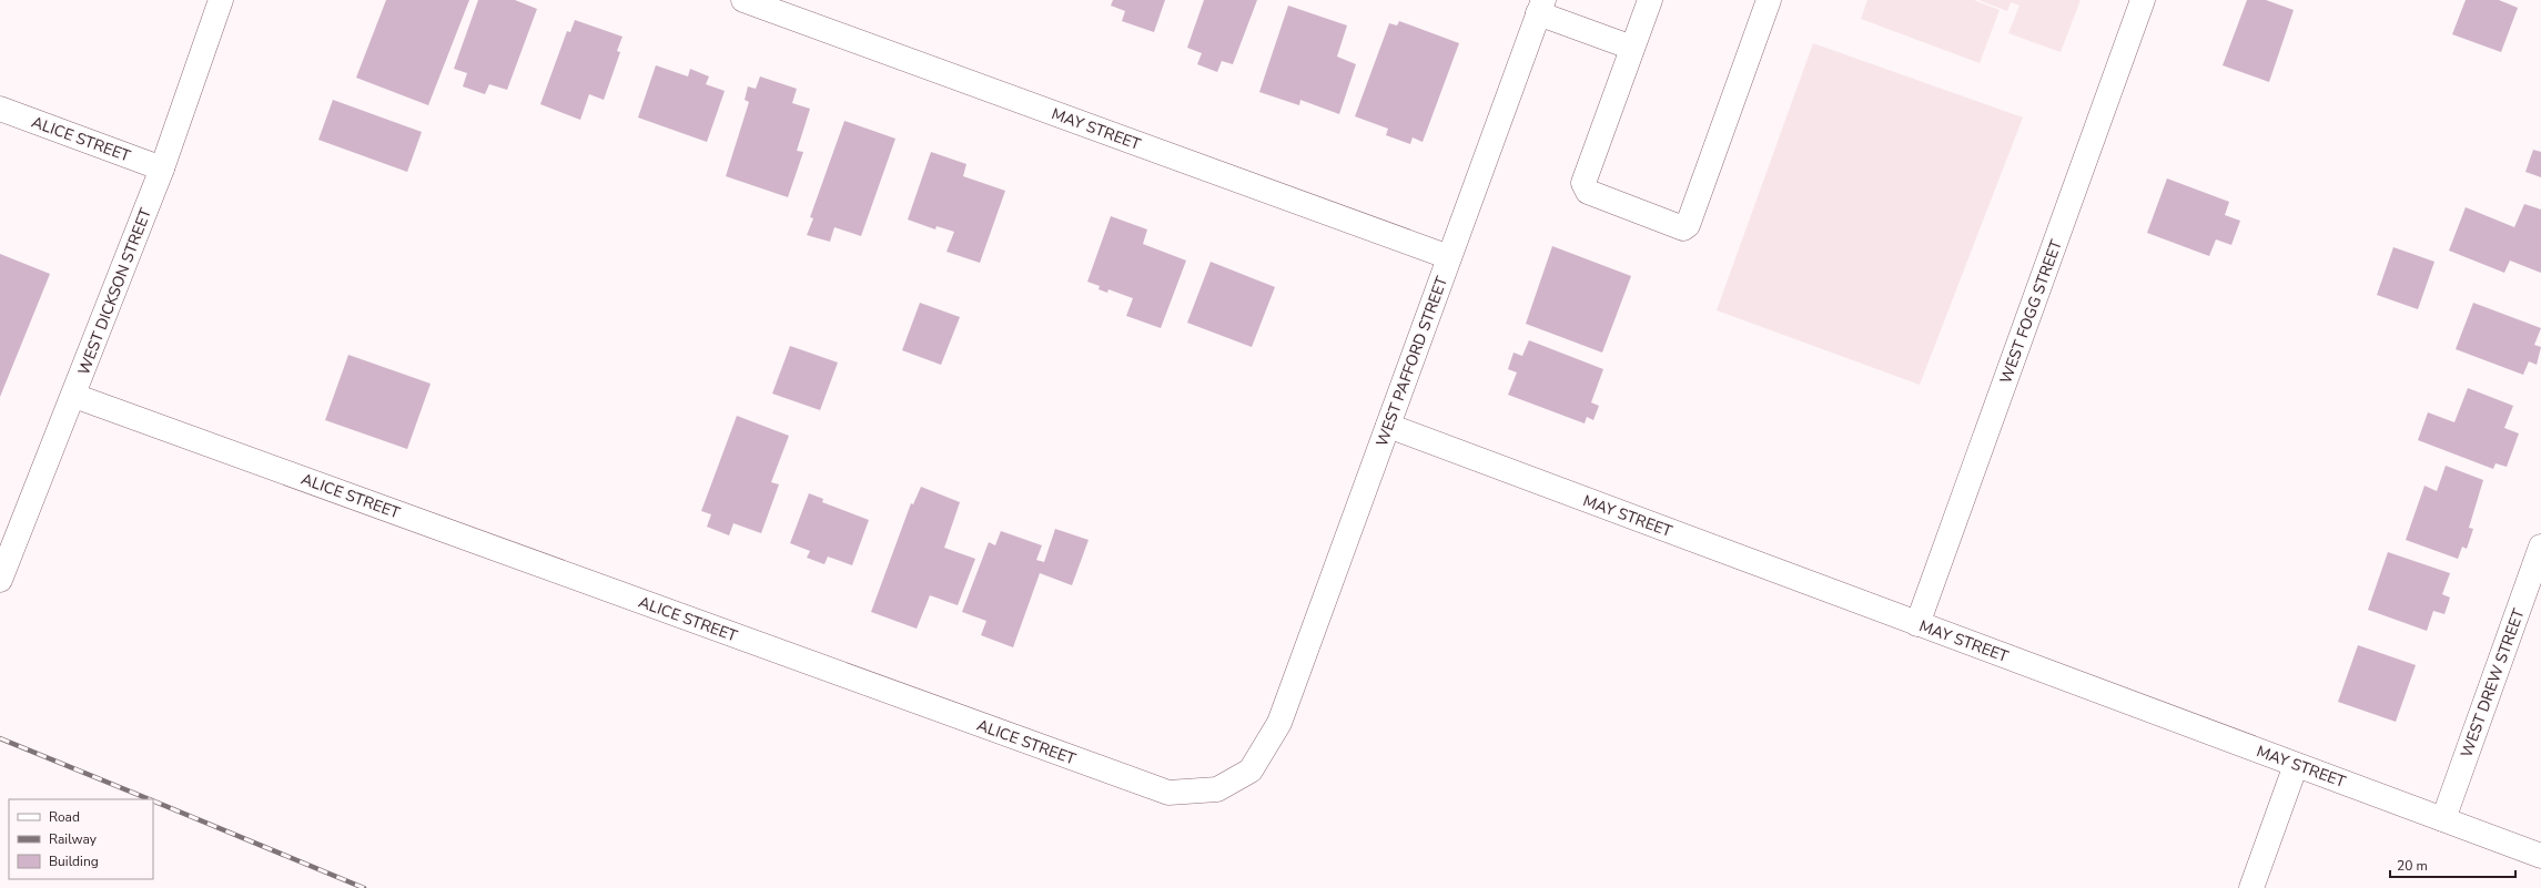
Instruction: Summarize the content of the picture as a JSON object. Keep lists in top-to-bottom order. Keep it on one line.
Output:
{"streets":{"street":["MAY STREET","ALICE STREET","WEST DICKSON STREET","WEST FOGG STREET","WEST PAFFORD STREET","WEST DREW STREET"]},"crossings":[["MAY STREET","WEST FOGG STREET"],["MAY STREET","WEST PAFFORD STREET"],["MAY STREET","WEST DREW STREET"],["ALICE STREET","WEST DICKSON STREET"],["ALICE STREET","WEST PAFFORD STREET"]],"legend":["Road","Railway","Building"],"scale_bar":"20 m"}
